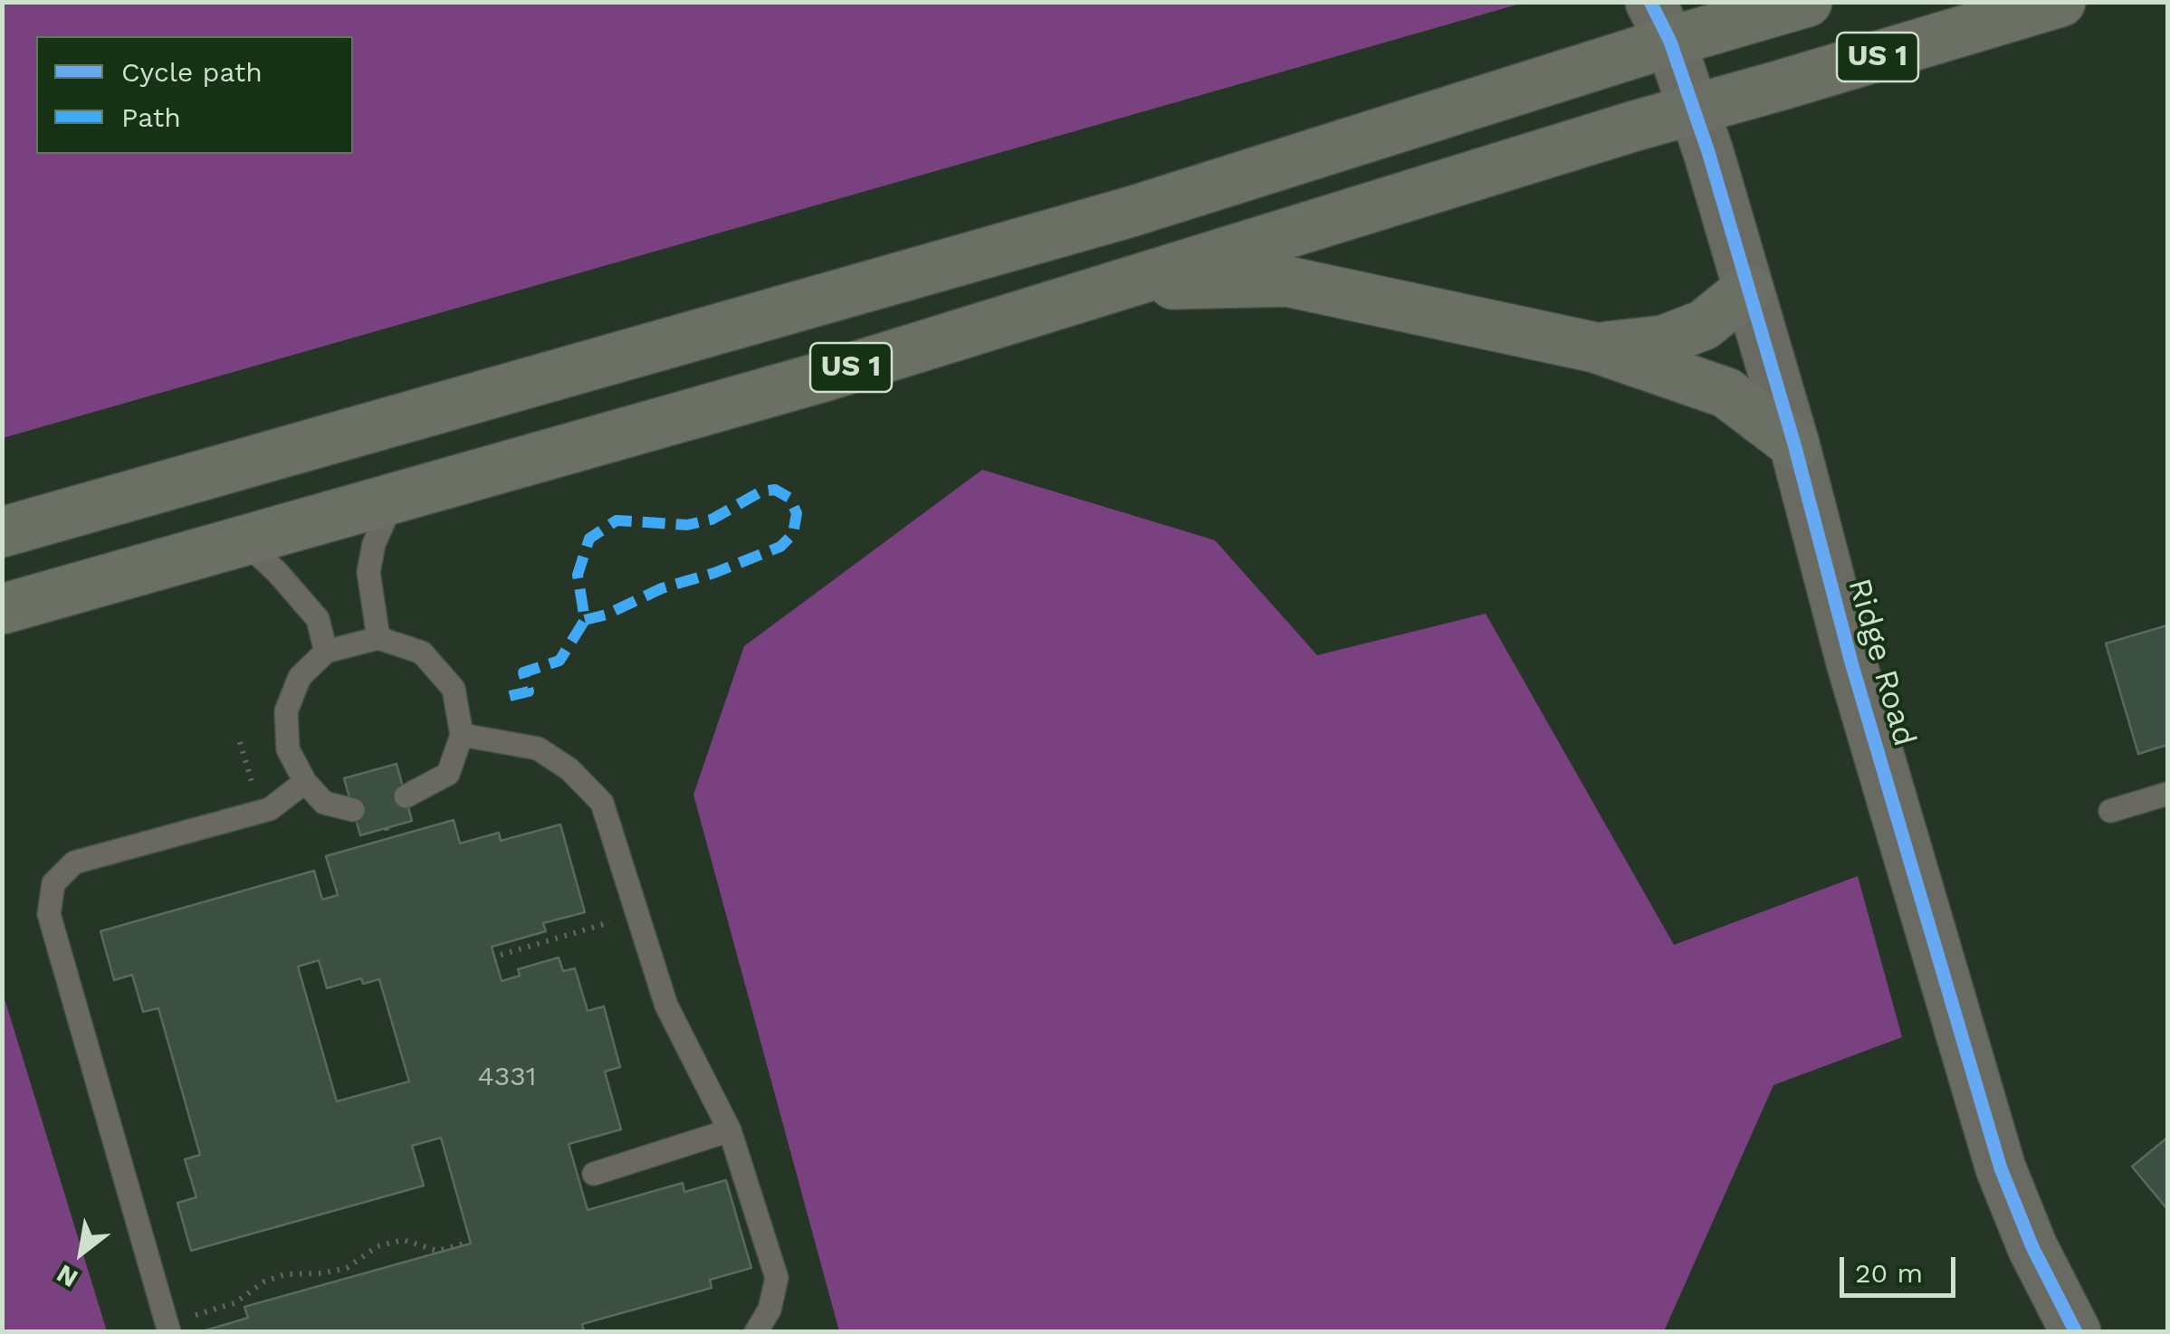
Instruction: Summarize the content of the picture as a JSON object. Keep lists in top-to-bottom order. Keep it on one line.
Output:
{"streets":{"highway":["US 1"],"street":["Ridge Road"]},"crossings":[["US 1","Ridge Road"]],"house_numbers":["4331"],"legend":["Cycle path","Path"],"scale_bar":"20 m","north":"bottom left"}
